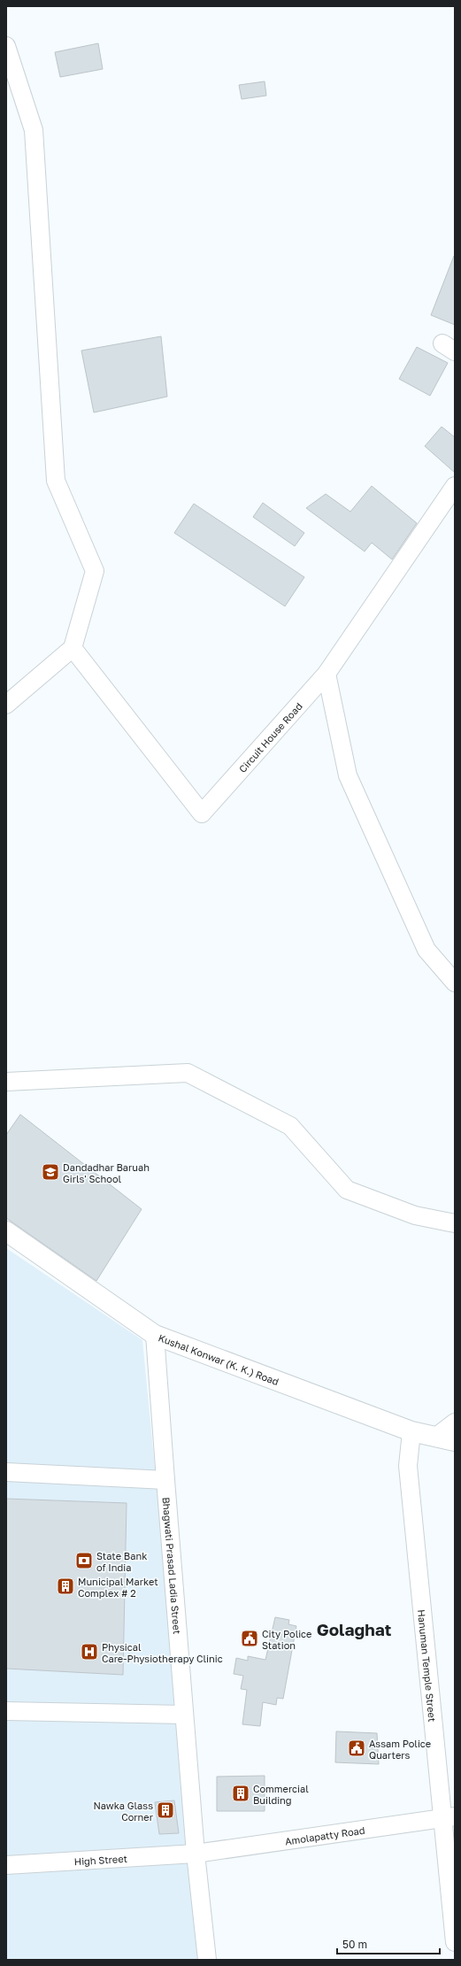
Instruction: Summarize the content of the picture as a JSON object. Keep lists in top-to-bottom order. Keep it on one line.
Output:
{"streets":{"main road":["Kushal Konwar (K. K.) Road"],"street":["Circuit House Road","Bhagwati Prasad Ladia Street","Hanuman Temple Street","Amolapatty Road","High Street"]},"crossings":[["Kushal Konwar (K. K.) Road","Bhagwati Prasad Ladia Street"],["Kushal Konwar (K. K.) Road","Hanuman Temple Street"],["Bhagwati Prasad Ladia Street","Amolapatty Road"],["Bhagwati Prasad Ladia Street","High Street"],["Hanuman Temple Street","Amolapatty Road"],["Amolapatty Road","High Street"]],"districts":["Golaghat"],"places":{"school or university":["Dandadhar Baruah Girls' School"],"bank":["State Bank of India"],"building":["Municipal Market Complex # 2","Commercial Building","Nawka Glass Corner"],"public building":["City Police Station","Assam Police Quarters"],"hospital":["Physical Care-Physiotherapy Clinic"]},"scale_bar":"50 m"}
